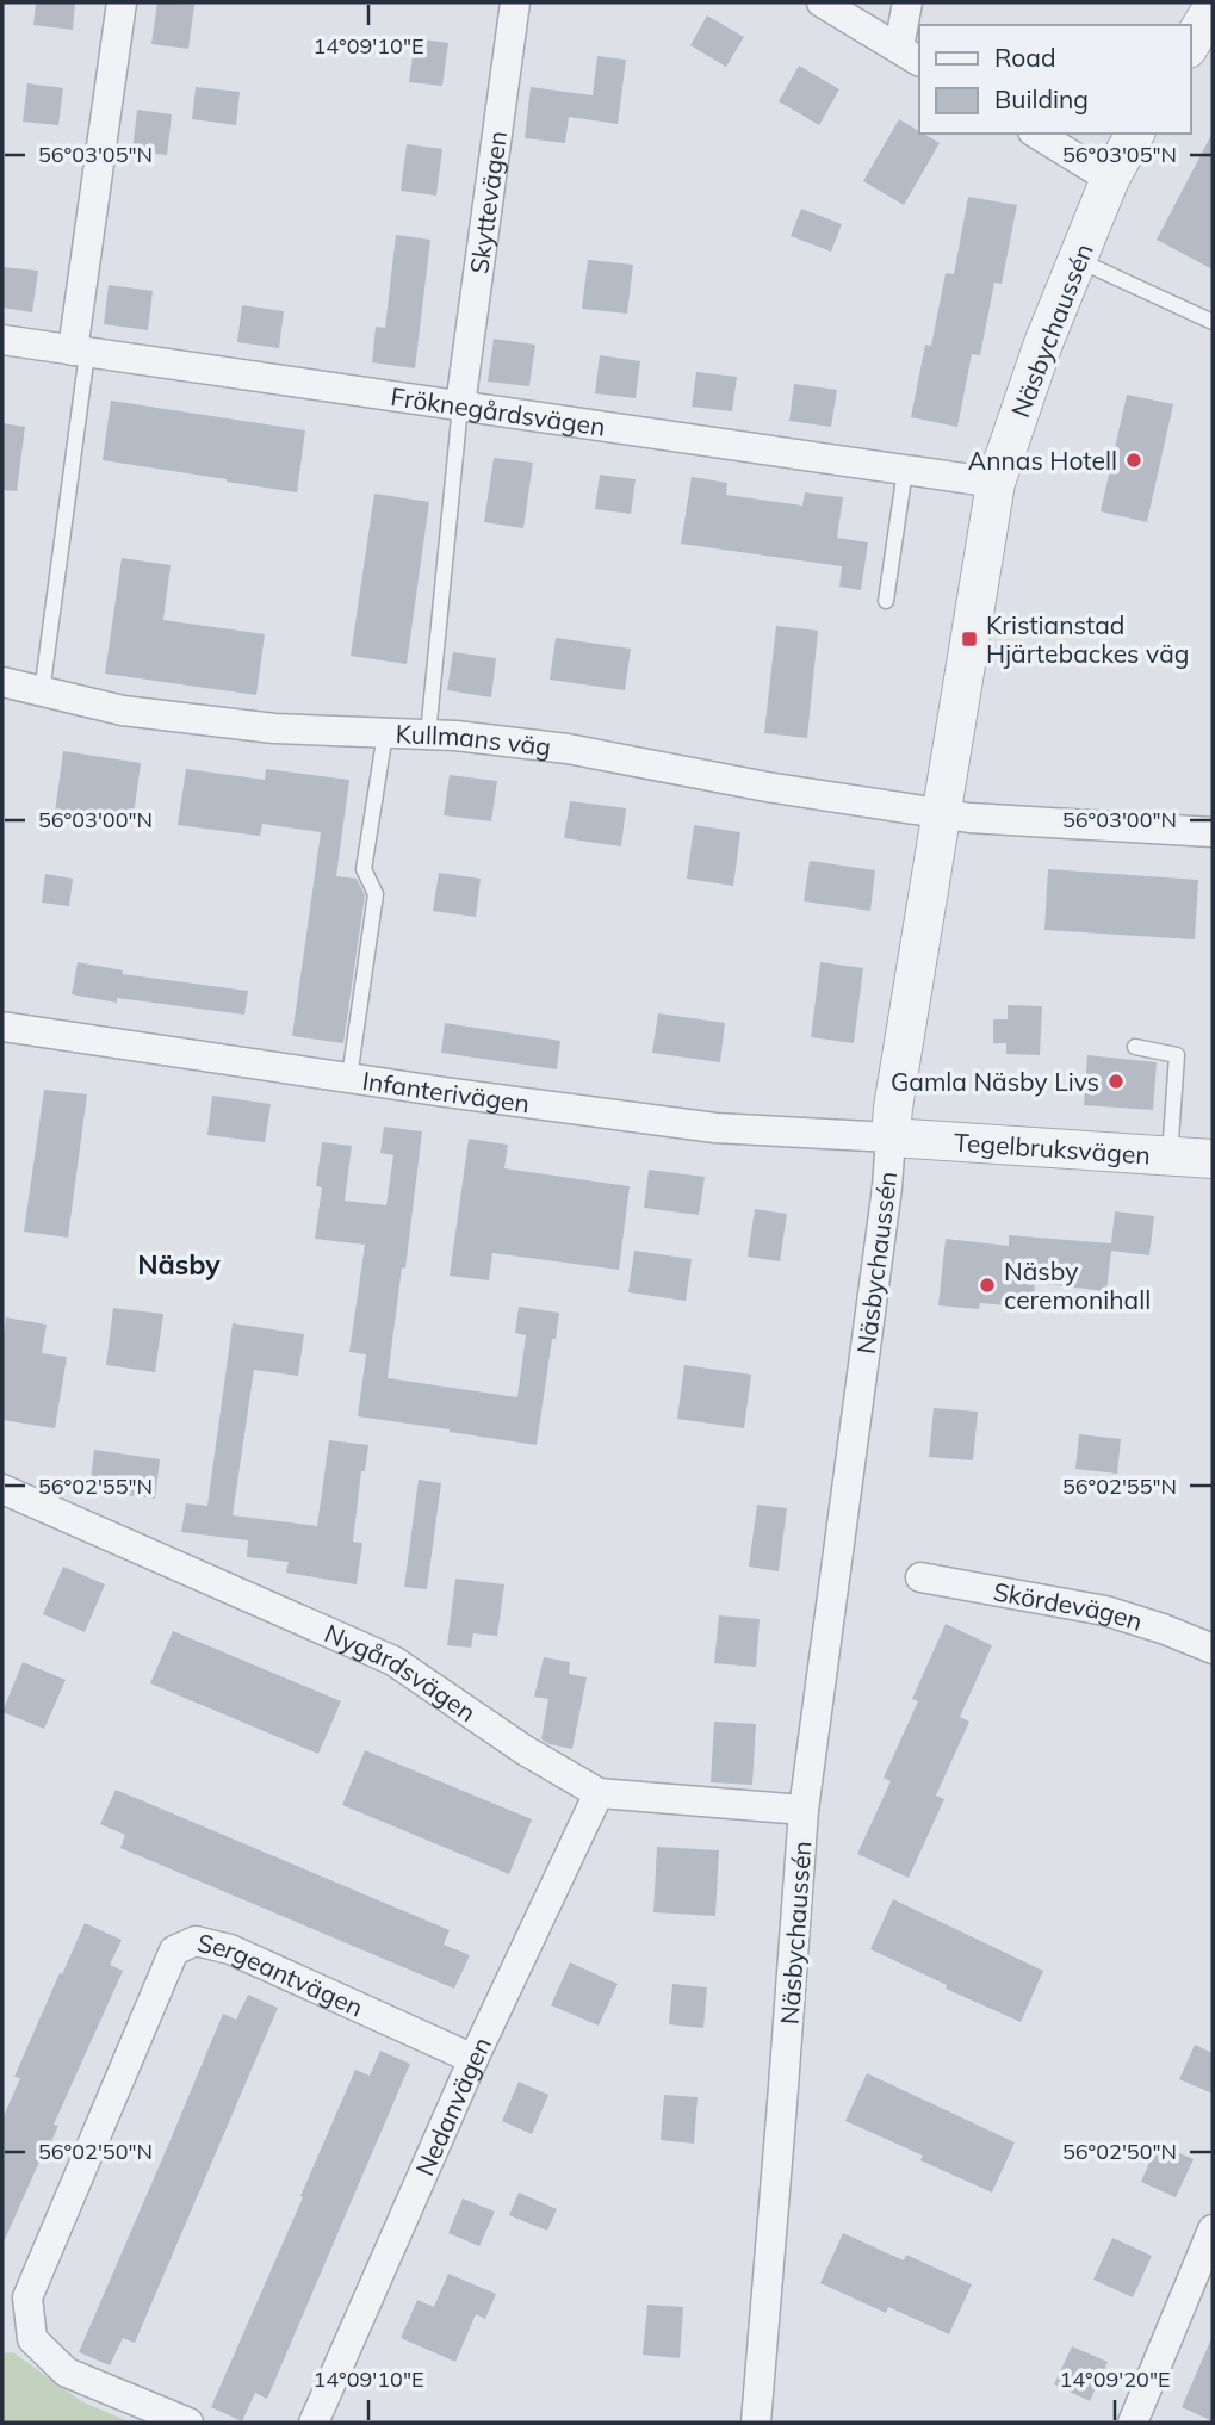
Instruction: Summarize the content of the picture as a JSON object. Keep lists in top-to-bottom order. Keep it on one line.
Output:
{"streets":{"street":["Skyttevägen","Näsbychaussén","Fröknegårdsvägen","Kullmans väg","Infanterivägen","Tegelbruksvägen","Skördevägen","Nygårdsvägen","Sergeantvägen","Nedanvägen"]},"crossings":[["Skyttevägen","Fröknegårdsvägen"],["Näsbychaussén","Fröknegårdsvägen"],["Näsbychaussén","Kullmans väg"],["Näsbychaussén","Infanterivägen"],["Näsbychaussén","Tegelbruksvägen"],["Näsbychaussén","Nygårdsvägen"],["Infanterivägen","Tegelbruksvägen"],["Nygårdsvägen","Nedanvägen"],["Sergeantvägen","Nedanvägen"]],"districts":["Näsby"],"places":{"other":["Annas Hotell","Gamla Näsby Livs","Näsby ceremonihall"],"transit":["Kristianstad Hjärtebackes väg"]},"legend":["Road","Building"],"coordinates":["14°09'10\"E","56°03'05\"N","56°03'00\"N","56°02'55\"N","56°02'50\"N","14°09'20\"E"]}
